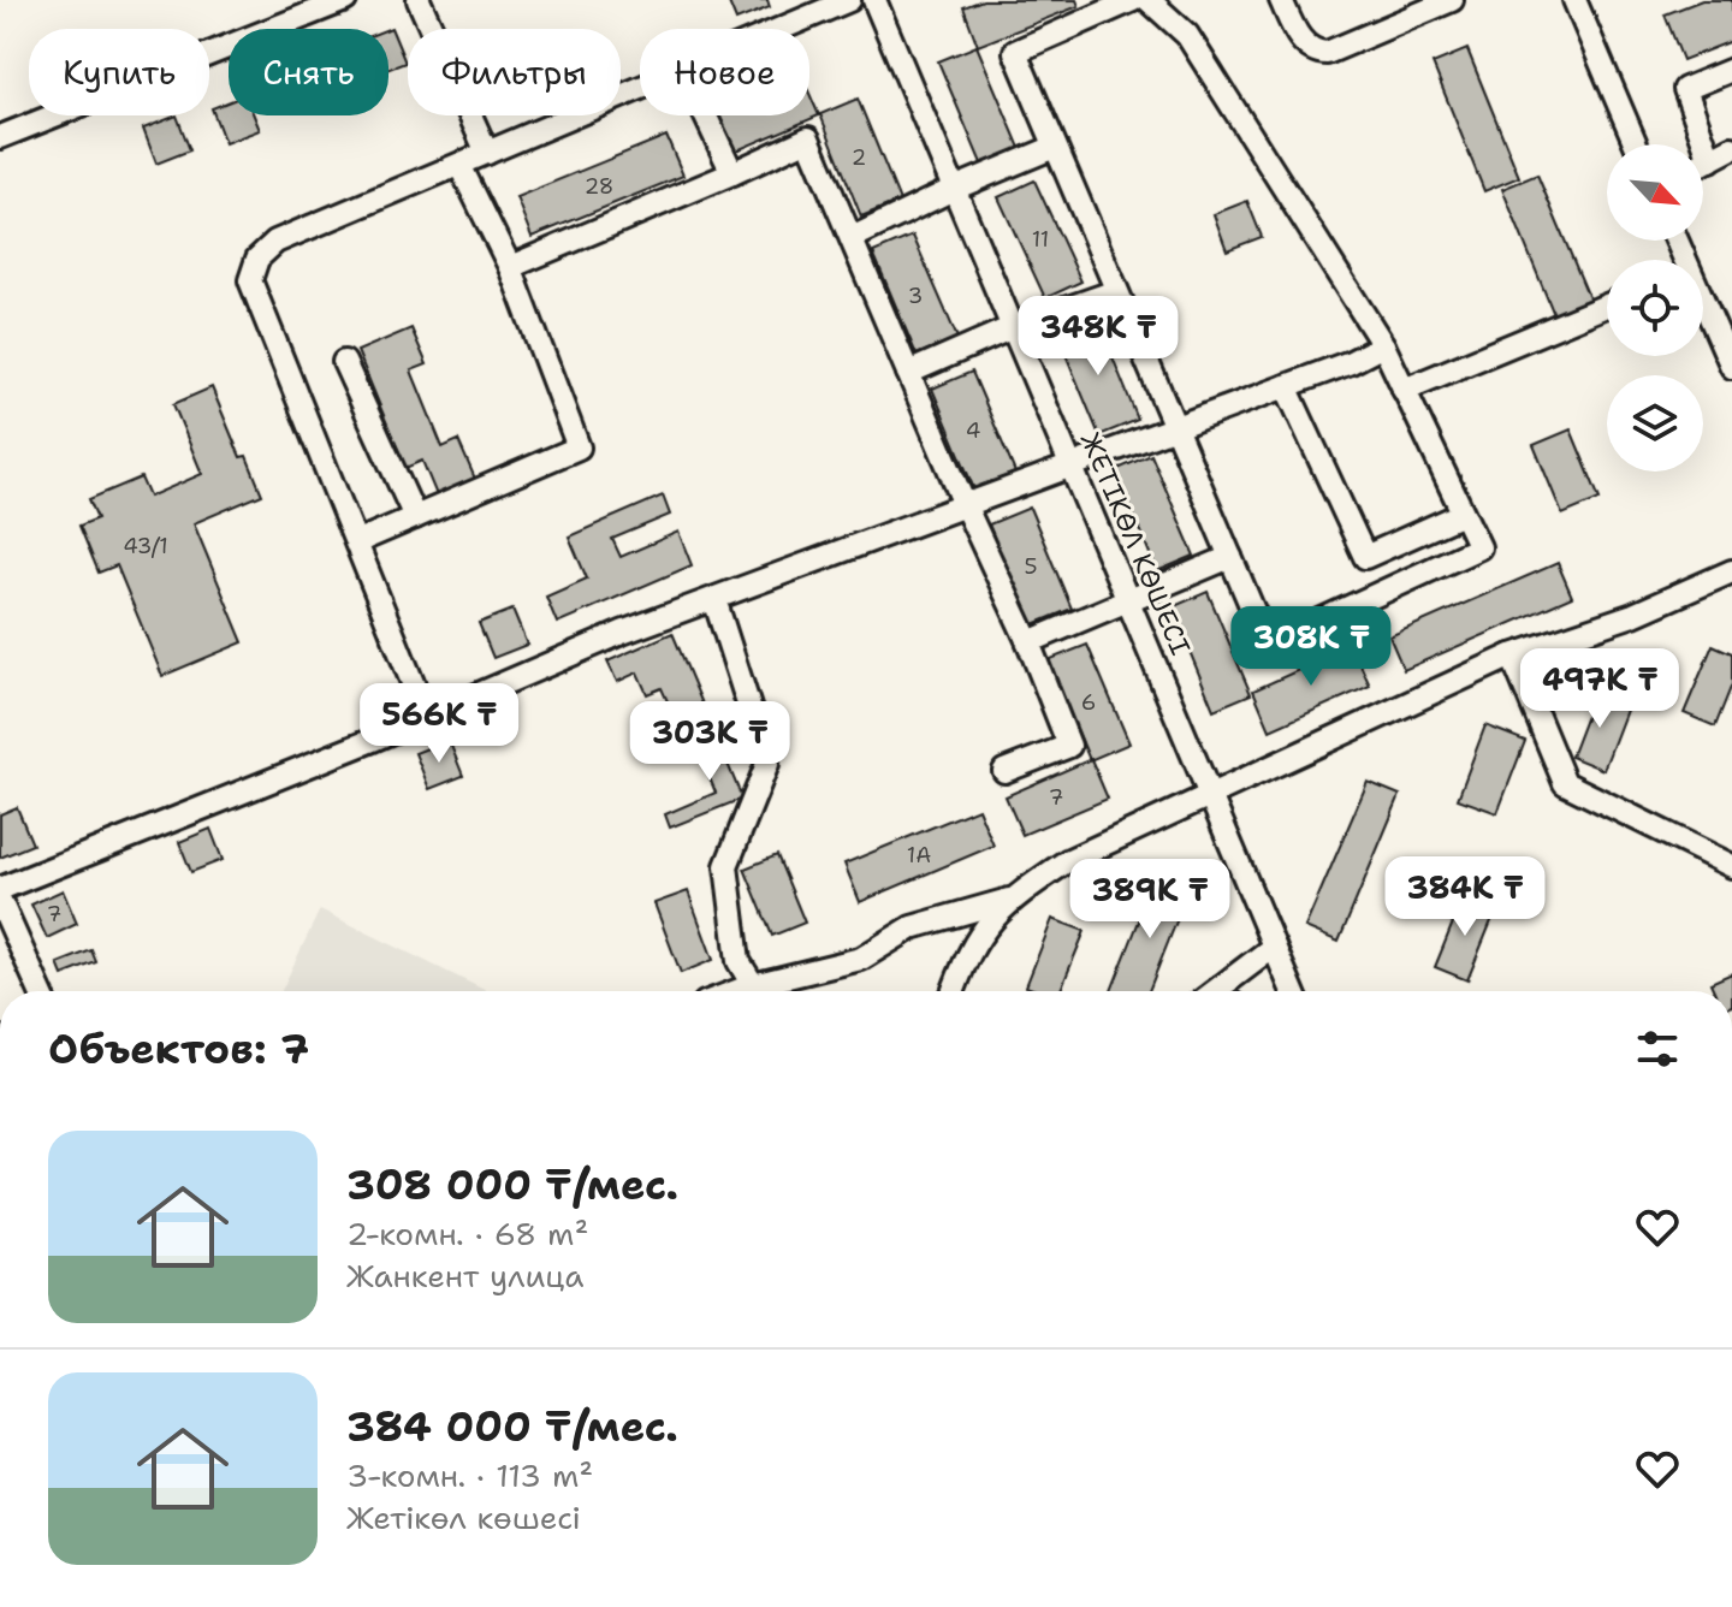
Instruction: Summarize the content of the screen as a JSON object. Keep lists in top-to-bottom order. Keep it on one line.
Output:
{"streets":{"street":["ЖЕТІКӨЛ КӨШЕСІ"]},"house_numbers":["2","28","11","3","4","43/1","5","6","7","1А","7"],"north":"bottom right","page":{"chip":["Купить","Снять","Фильтры","Новое"],"price":["348K ₸","308K ₸","497K ₸","566K ₸","303K ₸","384K ₸","389K ₸"],"heading":"Объектов: 7","list":[{"name":"308 000 ₸/мес.","note":"2-комн. · 68 m² · Жанкент улица"},{"name":"384 000 ₸/мес.","note":"3-комн. · 113 m² · Жетікөл көшесі"}]}}
